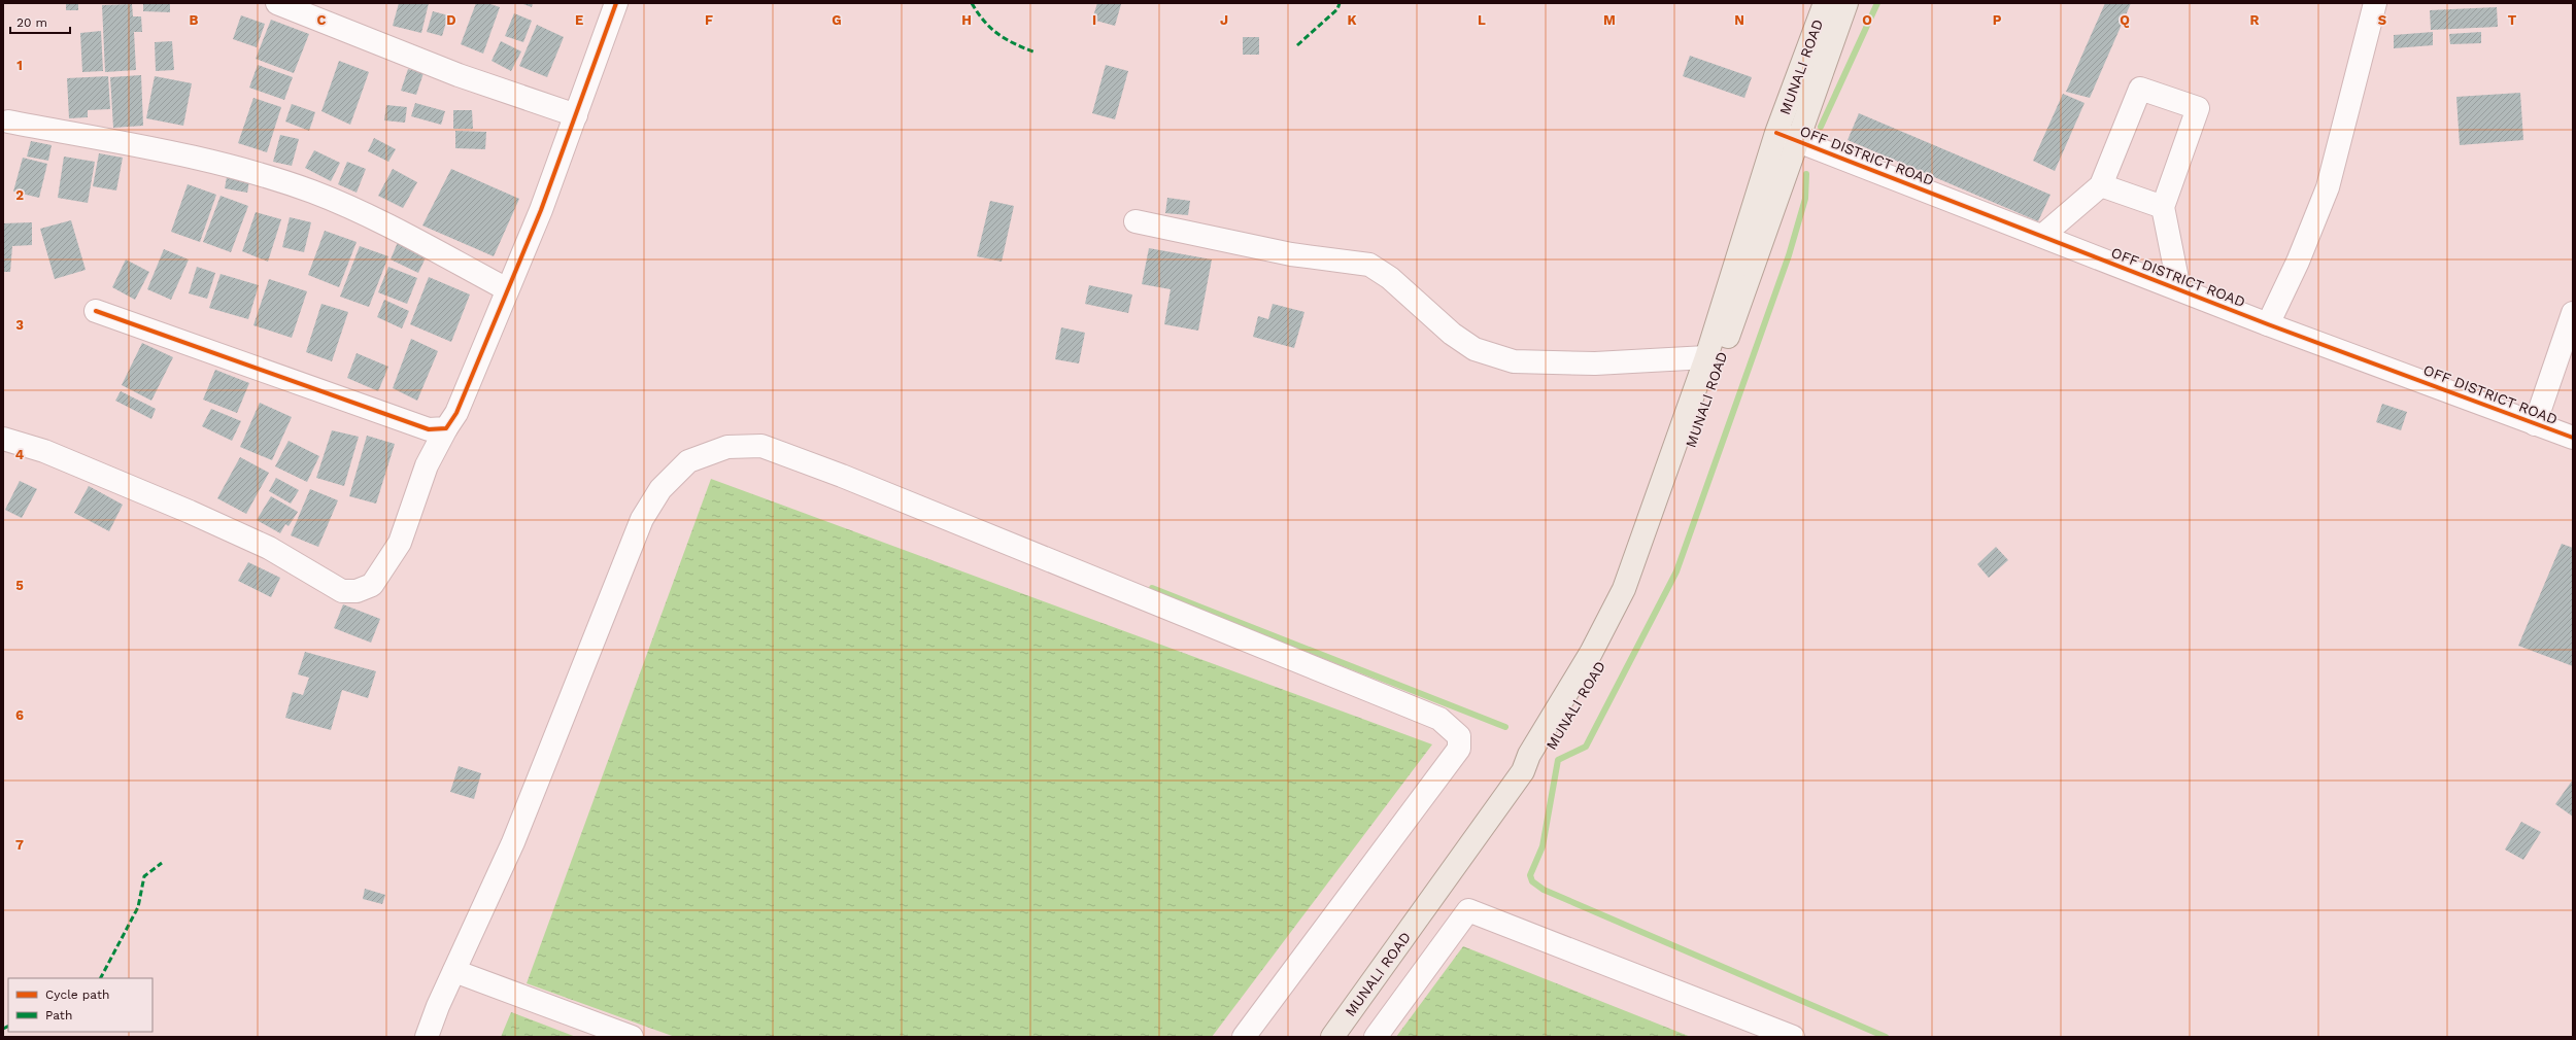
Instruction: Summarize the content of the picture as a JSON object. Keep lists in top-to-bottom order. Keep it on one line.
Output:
{"streets":{"main road":["MUNALI ROAD"],"street":["OFF DISTRICT ROAD"]},"crossings":[["MUNALI ROAD","OFF DISTRICT ROAD"]],"legend":["Cycle path","Path"],"scale_bar":"20 m","grid":{"columns":["B","C","D","E","F","G","H","I","J","K","L","M","N","O","P","Q","R","S","T"],"rows":["1","2","3","4","5","6","7"]}}
